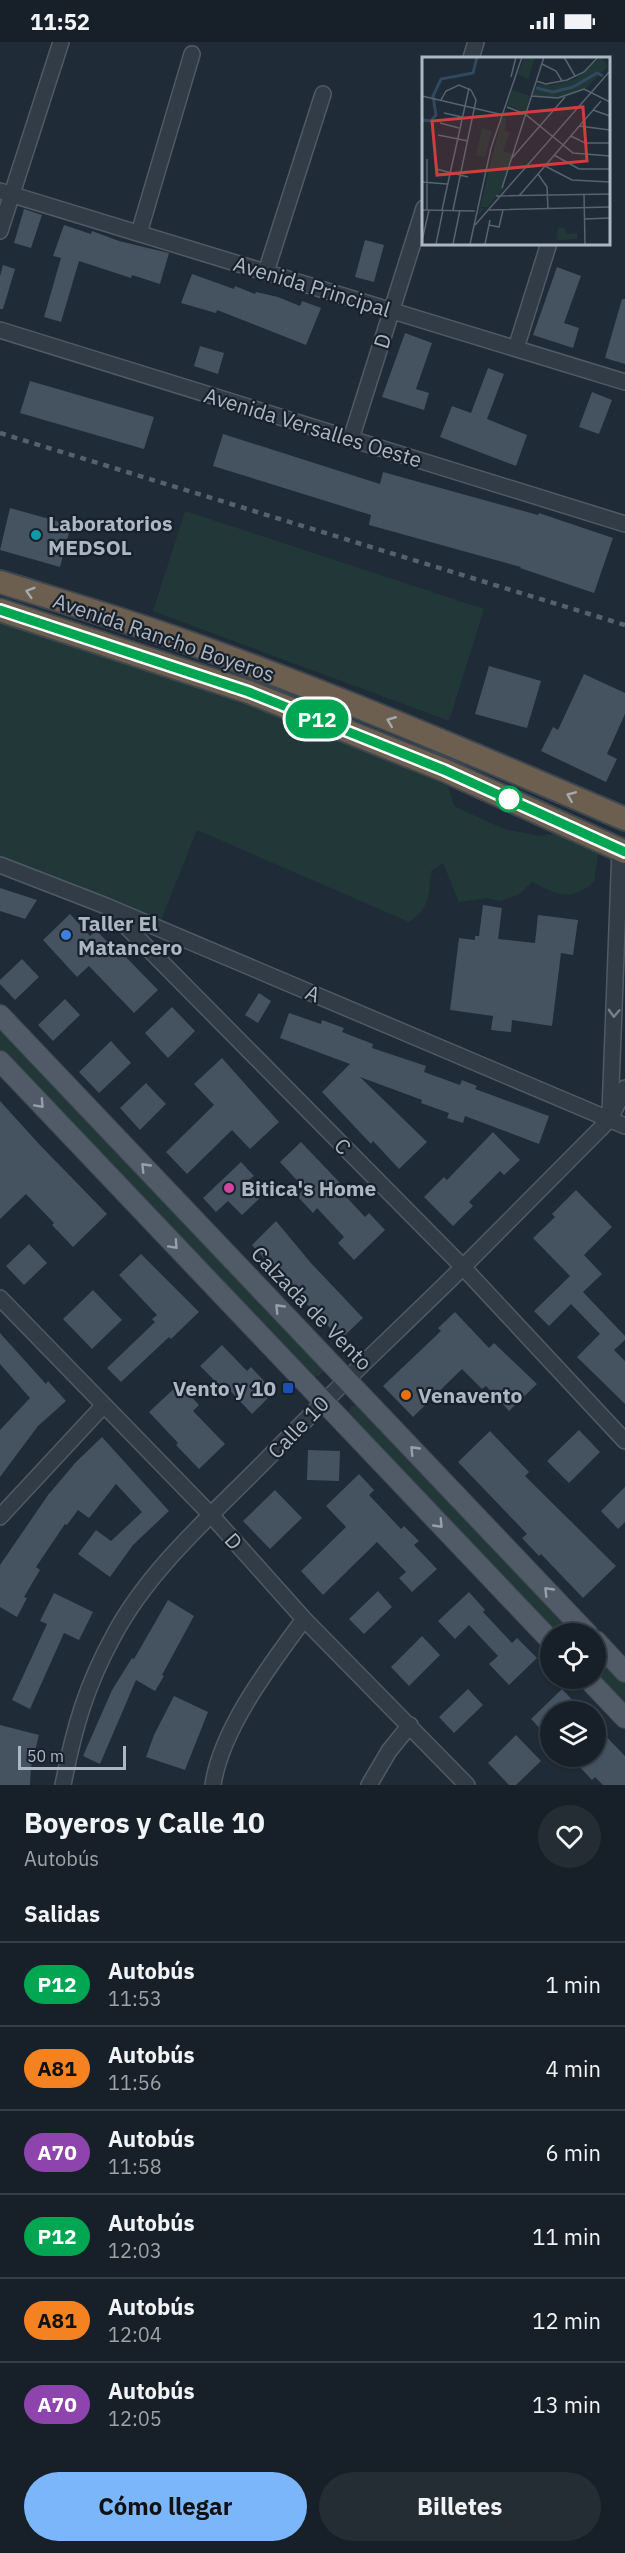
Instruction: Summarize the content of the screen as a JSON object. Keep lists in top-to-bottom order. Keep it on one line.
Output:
{"streets":{"highway":["Avenida Rancho Boyeros"],"main road":["Calzada de Vento"],"street":["Avenida Principal","D","Avenida Versalles Oeste","A","C","Calle 10"]},"crossings":[["Avenida Principal","D"],["D","Avenida Versalles Oeste"],["D","Calle 10"],["A","C"],["A","Calle 10"],["C","Calle 10"],["Calzada de Vento","Calle 10"]],"places":{"other":["Laboratorios MEDSOL","Taller El Matancero","Bitica's Home","Venavento"],"transit":["Vento y 10"]},"lines":["bus line P12"],"scale_bar":"50 m","page":{"status":"11:52","on_map":"P12","scale":"50 m","heading":[["Boyeros y Calle 10","Autobús"],"Salidas"],"list":[{"mark":"P12","name":"Autobús","note":"11:53","value":"1 min"},{"mark":"A81","name":"Autobús","note":"11:56","value":"4 min"},{"mark":"A70","name":"Autobús","note":"11:58","value":"6 min"},{"mark":"P12","name":"Autobús","note":"12:03","value":"11 min"},{"mark":"A81","name":"Autobús","note":"12:04","value":"12 min"},{"mark":"A70","name":"Autobús","note":"12:05","value":"13 min"}],"buttons":["Cómo llegar","Billetes"]}}
